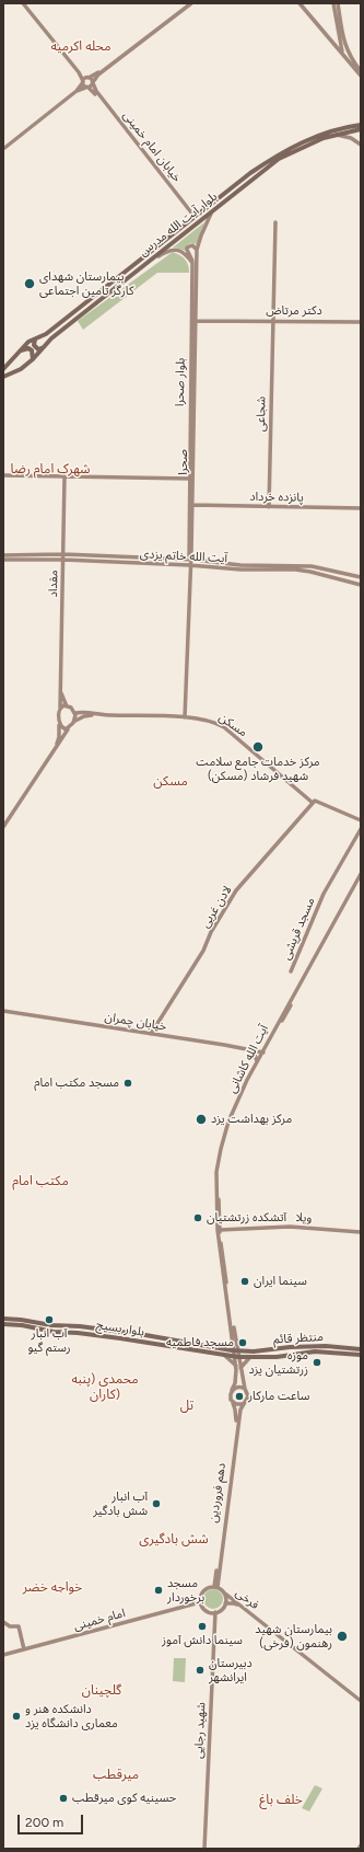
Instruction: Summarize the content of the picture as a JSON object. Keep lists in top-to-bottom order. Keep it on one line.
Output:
{"streets":{"main road":["خیابان امام خمینی","بلوار آیت الله مدرس","دکتر مرتاض","بلوار صحرا","شجاعی","صحرا","پانزده خرداد","آیت الله خاتم یزدی","مقداد","مسکن","لادن غربی","مسجد قریشی","خیابان چمران","آیت الله کاشانی","ویلا","بلوار بسیج","منتظر قائم","دهم فروردین","فرخی","امام خمینی","شهید رجایی"]},"crossings":[["خیابان امام خمینی","بلوار آیت الله مدرس"],["بلوار آیت الله مدرس","صحرا"],["دکتر مرتاض","شجاعی"],["دکتر مرتاض","صحرا"],["بلوار صحرا","صحرا"],["شجاعی","پانزده خرداد"],["صحرا","پانزده خرداد"],["صحرا","آیت الله خاتم یزدی"],["صحرا","مسکن"],["آیت الله خاتم یزدی","مقداد"],["مسکن","لادن غربی"],["لادن غربی","خیابان چمران"],["خیابان چمران","آیت الله کاشانی"],["آیت الله کاشانی","ویلا"],["آیت الله کاشانی","بلوار بسیج"],["آیت الله کاشانی","منتظر قائم"],["بلوار بسیج","منتظر قائم"],["دهم فروردین","فرخی"],["دهم فروردین","امام خمینی"],["دهم فروردین","شهید رجایی"],["فرخی","امام خمینی"],["فرخی","شهید رجایی"],["امام خمینی","شهید رجایی"]],"districts":["محله اکرمیه","شهرک امام رضا","مسکن","مکتب امام","محمدی (پنبه کاران)","تل","شش بادگیری","خواجه خضر","گلچینان","میرقطب","خلف باغ"],"places":["بیمارستان شهدای کارگر تامین اجتماعی","مرکز خدمات جامع سلامت شهید فرشاد (مسکن)","مسجد مکتب امام","مرکز بهداشت یزد","آتشکده زرتشتیان","سینما ایران","آب انبار رستم گیو","مسجد فاطمیه","موزه زرتشتیان یزد","ساعت مارکار","آب انبار شش بادگیر","مسجد برخوردار","سینما دانش آموز","بیمارستان شهید رهنمون (فرخی)","دبیرستان ایرانشهر","دانشکده هنر و معماری دانشگاه یزد","حسینیه کوی میرقطب"],"scale_bar":"200 m"}
